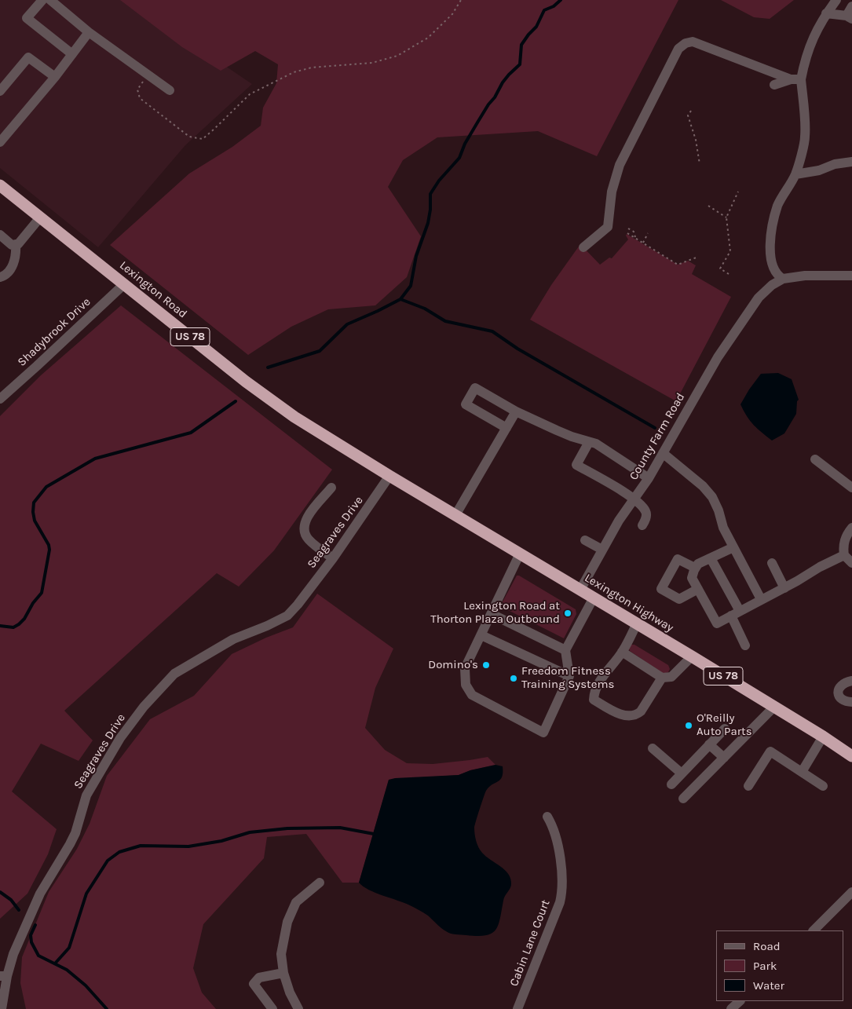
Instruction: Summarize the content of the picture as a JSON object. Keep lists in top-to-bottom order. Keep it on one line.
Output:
{"streets":{"highway":["Lexington Road","US 78","Lexington Highway"],"street":["Shadybrook Drive","County Farm Road","Seagraves Drive","Cabin Lane Court"]},"crossings":[["Lexington Road","Shadybrook Drive"],["Lexington Road","Seagraves Drive"],["Lexington Road","Lexington Highway"],["County Farm Road","Lexington Highway"],["Seagraves Drive","Lexington Highway"]],"places":["Lexington Road at Thorton Plaza Outbound","Domino's","Freedom Fitness Training Systems","O'Reilly Auto Parts"],"legend":["Road","Park","Water"]}
